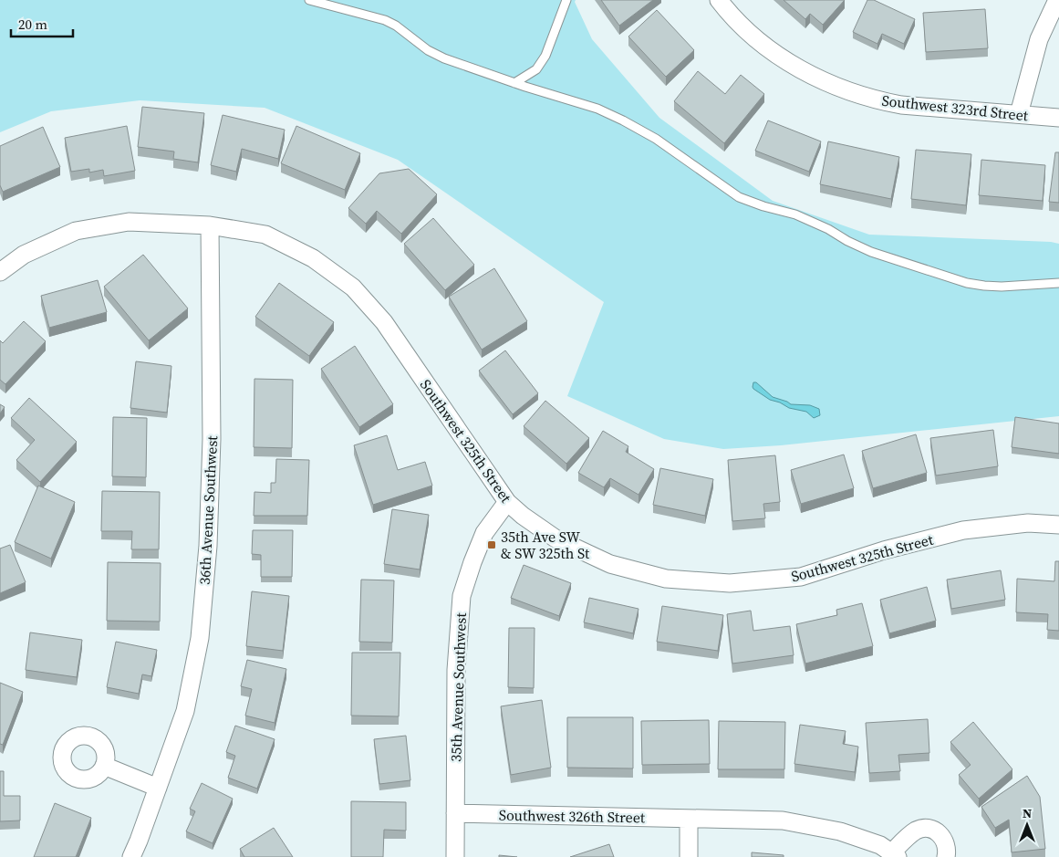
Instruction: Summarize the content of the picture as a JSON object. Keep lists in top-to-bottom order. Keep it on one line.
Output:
{"streets":{"street":["Southwest 323rd Street","Southwest 325th Street","36th Avenue Southwest","35th Avenue Southwest","Southwest 326th Street"]},"crossings":[["Southwest 325th Street","36th Avenue Southwest"],["Southwest 325th Street","35th Avenue Southwest"],["35th Avenue Southwest","Southwest 326th Street"]],"places":{"transit":["35th Ave SW & SW 325th St"]},"scale_bar":"20 m","north":"top"}
